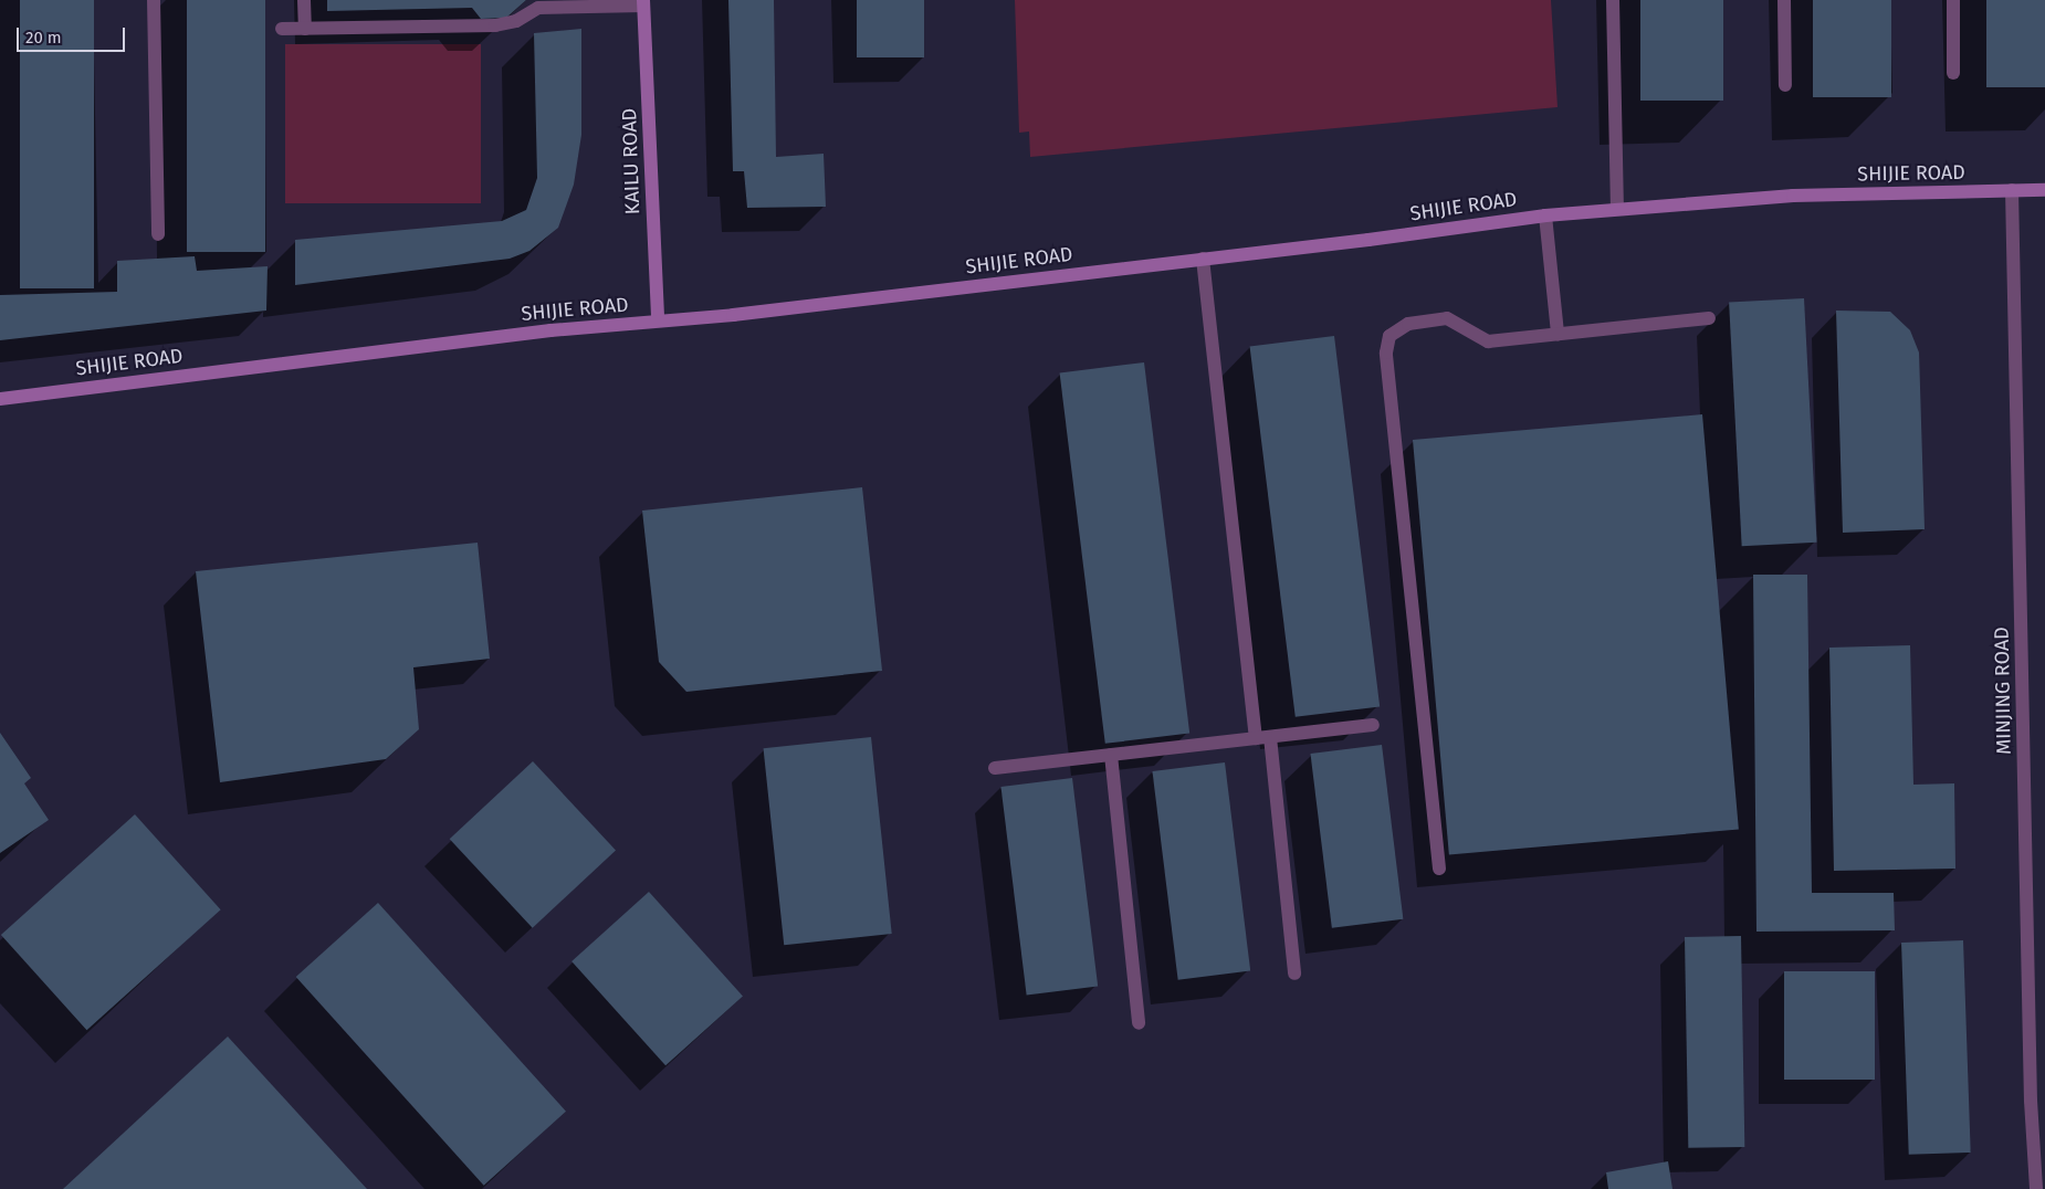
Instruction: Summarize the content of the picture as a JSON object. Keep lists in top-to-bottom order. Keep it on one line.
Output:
{"streets":{"street":["KAILU ROAD","SHIJIE ROAD","MINJING ROAD"]},"crossings":[["KAILU ROAD","SHIJIE ROAD"],["SHIJIE ROAD","MINJING ROAD"]],"scale_bar":"20 m"}
